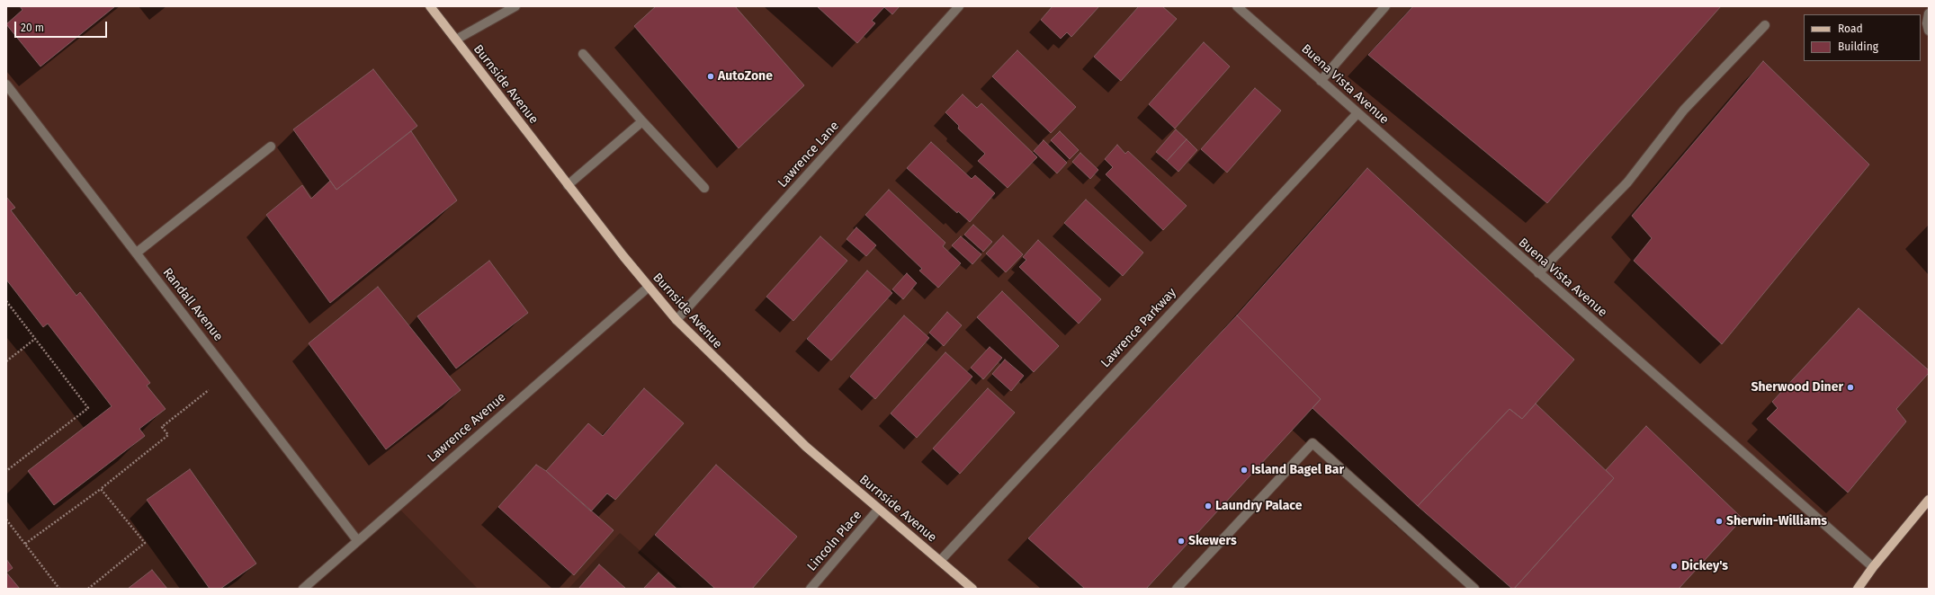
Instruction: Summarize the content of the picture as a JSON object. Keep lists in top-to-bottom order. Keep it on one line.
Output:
{"streets":{"main road":["Burnside Avenue"],"street":["Buena Vista Avenue","Lawrence Lane","Randall Avenue","Lawrence Parkway","Lawrence Avenue","Lincoln Place"]},"crossings":[["Burnside Avenue","Lawrence Lane"],["Burnside Avenue","Lawrence Parkway"],["Burnside Avenue","Lawrence Avenue"],["Burnside Avenue","Lincoln Place"],["Buena Vista Avenue","Lawrence Parkway"],["Randall Avenue","Lawrence Avenue"]],"places":["AutoZone","Sherwood Diner","Island Bagel Bar","Laundry Palace","Sherwin-Williams","Skewers","Dickey's"],"legend":["Road","Building"],"scale_bar":"20 m"}
